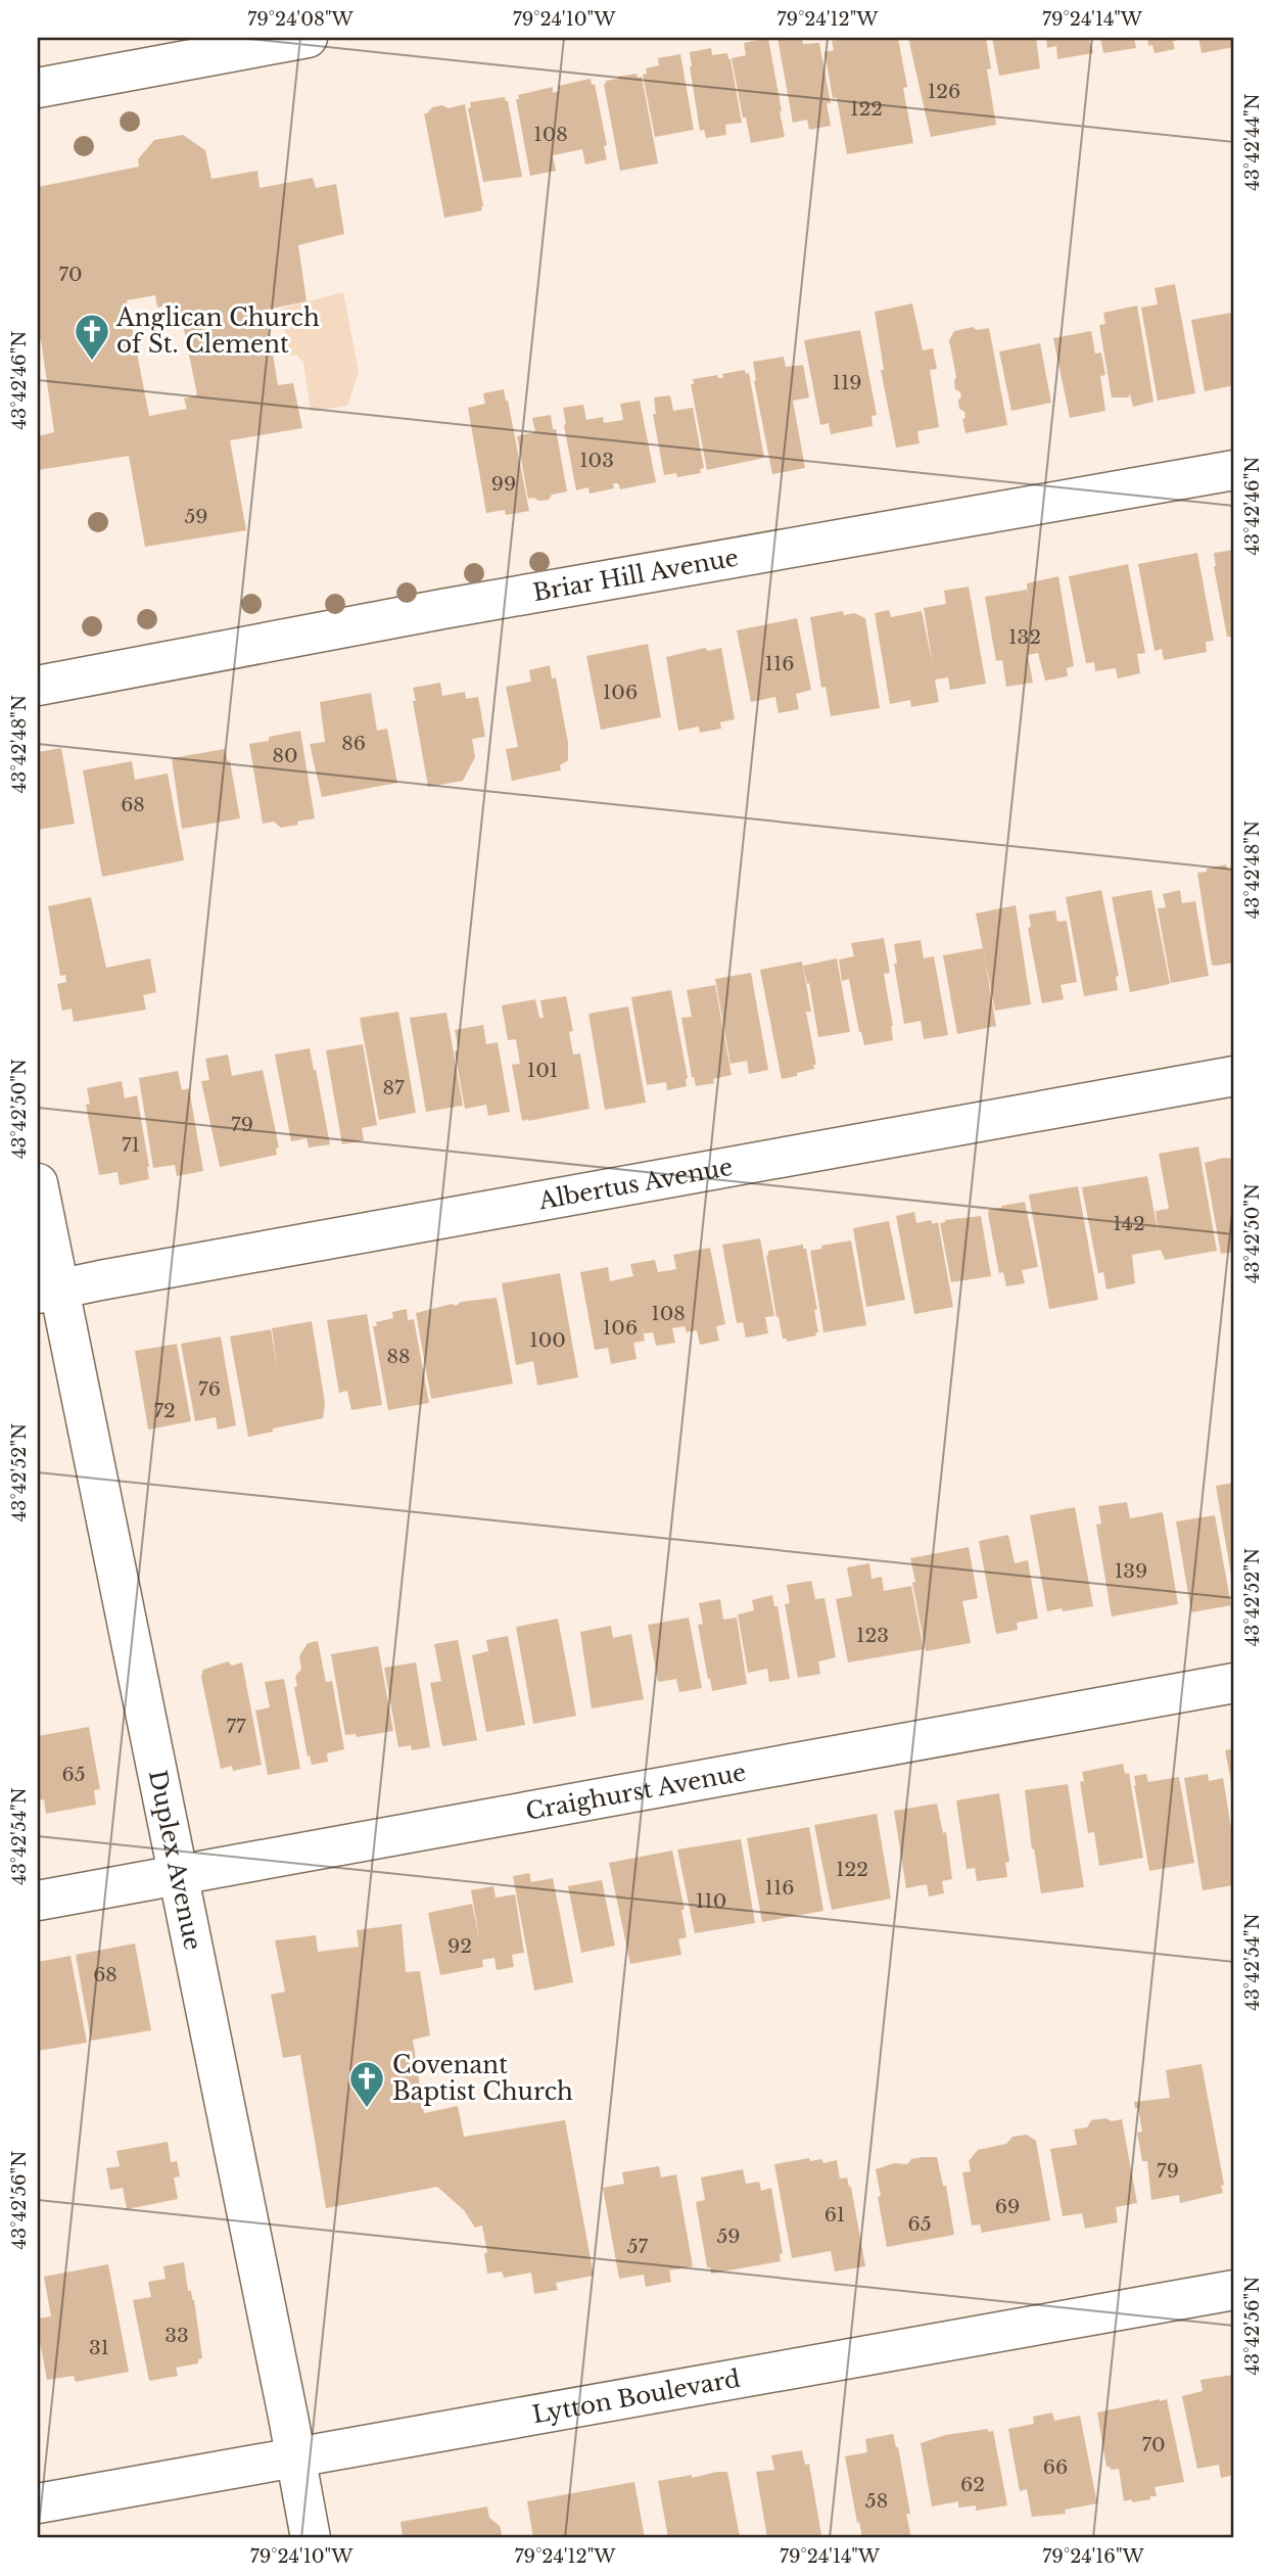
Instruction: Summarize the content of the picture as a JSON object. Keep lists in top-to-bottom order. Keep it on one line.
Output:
{"streets":{"street":["Briar Hill Avenue","Albertus Avenue","Craighurst Avenue","Duplex Avenue","Lytton Boulevard"]},"crossings":[["Albertus Avenue","Duplex Avenue"],["Craighurst Avenue","Duplex Avenue"],["Duplex Avenue","Lytton Boulevard"]],"places":{"church":["Anglican Church of St. Clement","Covenant Baptist Church"]},"house_numbers":["126","122","108","70","119","103","99","59","132","116","106","86","80","68","101","87","79","71","142","108","106","100","88","76","72","139","123","77","65","122","116","110","92","68","79","69","61","65","59","57","33","31","70","66","62","58"],"coordinates":["79°24'08\"W","79°24'10\"W","79°24'12\"W","79°24'14\"W","43°42'44\"N","43°42'46\"N","43°42'48\"N","43°42'50\"N","43°42'52\"N","43°42'54\"N","43°42'56\"N","79°24'16\"W"]}
